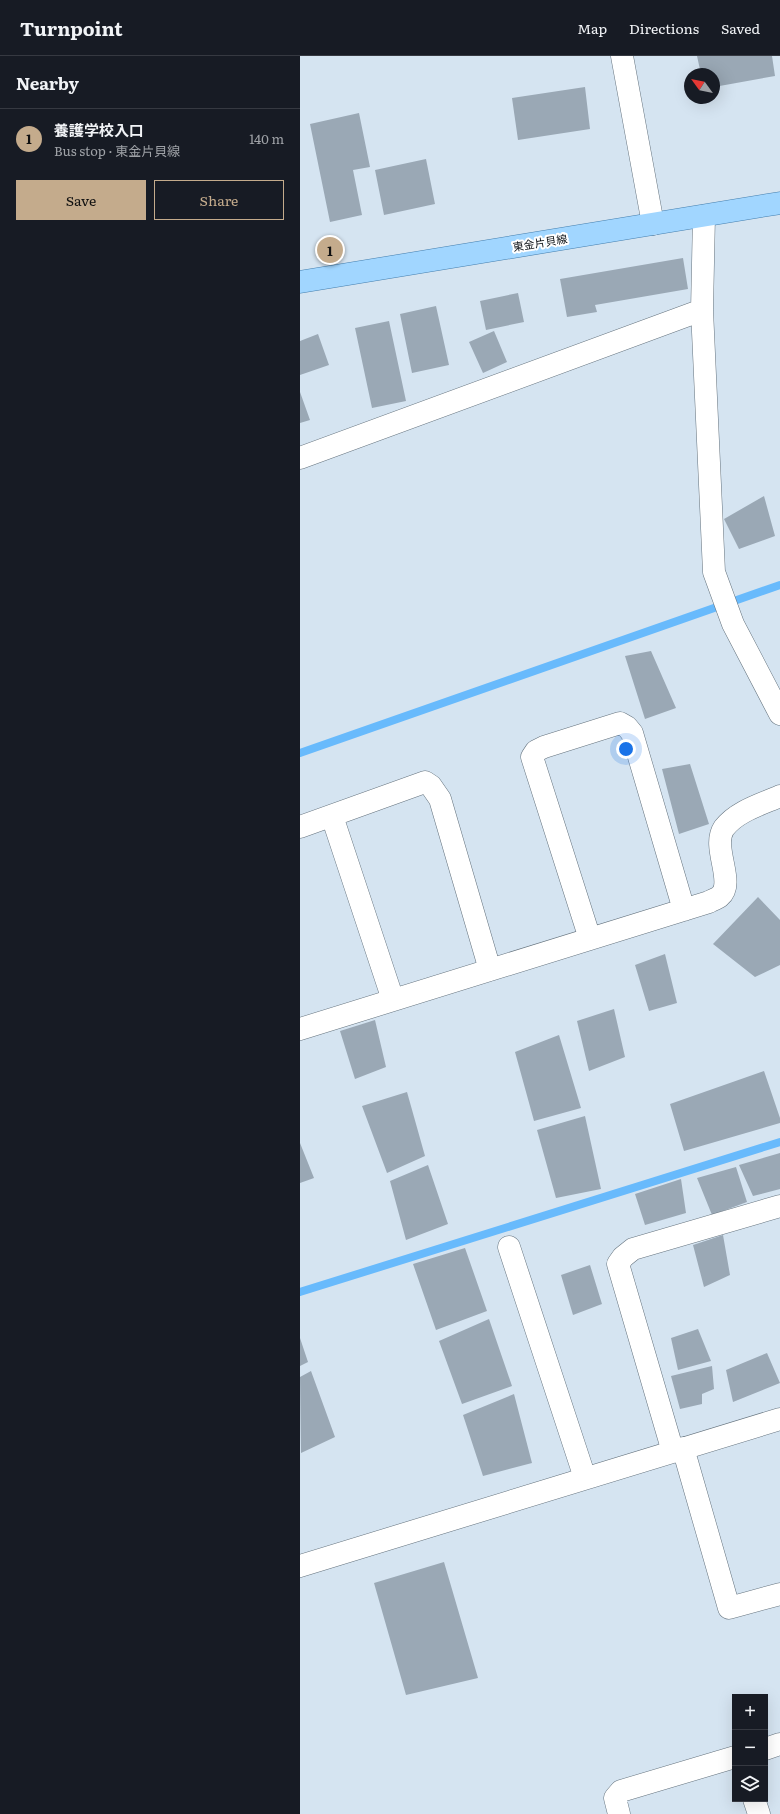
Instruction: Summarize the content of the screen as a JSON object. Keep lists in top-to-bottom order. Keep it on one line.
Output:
{"streets":{"main road":["東金片貝線"]},"north":"top left","page":{"header":"Turnpoint","nav":["Map","Directions","Saved"],"heading":"Nearby","list":[{"mark":"1","name":"養護学校入口","note":"Bus stop · 東金片貝線","value":"140 m"}],"buttons":["Save","Share"],"pins":"1","map_buttons":["+","−"]}}
